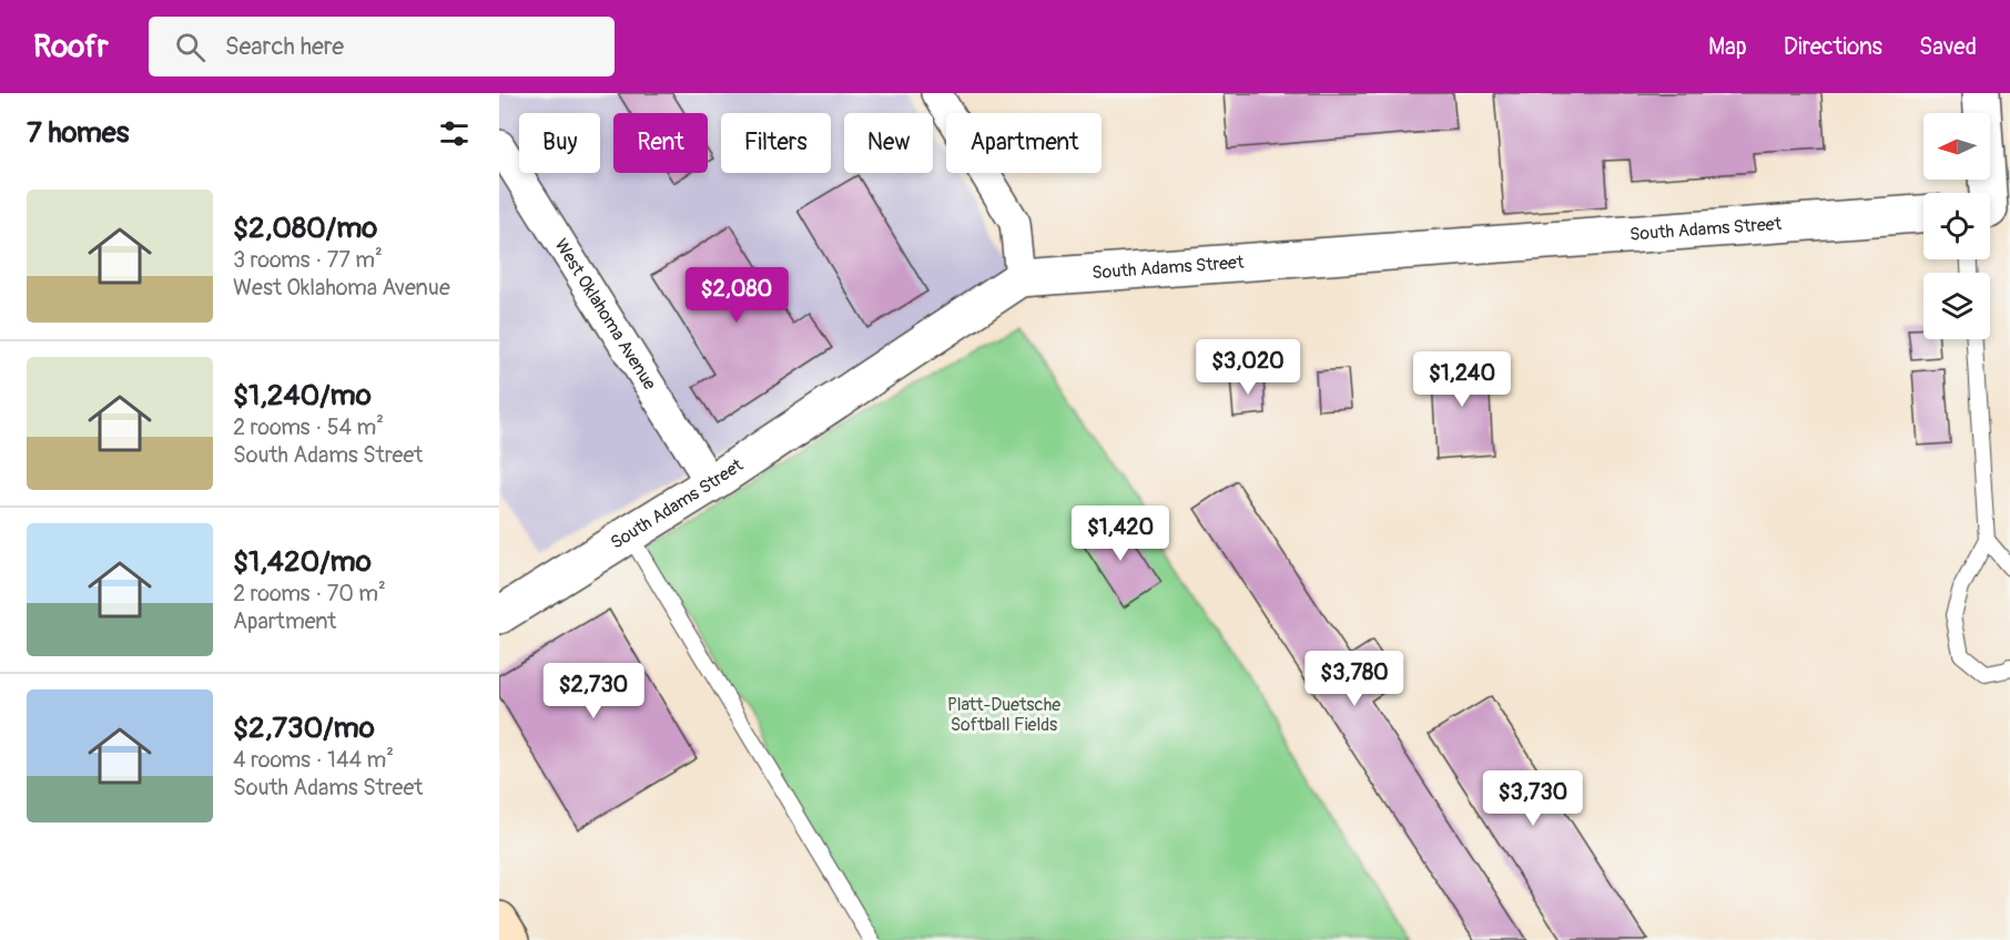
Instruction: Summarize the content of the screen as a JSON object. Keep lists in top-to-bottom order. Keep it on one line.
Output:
{"streets":{"street":["South Adams Street","West Oklahoma Avenue"]},"crossings":[["South Adams Street","West Oklahoma Avenue"]],"parks":["Platt-Duetsche Softball Fields"],"north":"left","page":{"header":"Roofr","search":"Search here","nav":["Map","Directions","Saved"],"heading":"7 homes","chip":["Buy","Rent","Filters","New","Apartment"],"list":[{"name":"$2,080/mo","note":"3 rooms · 77 m² · West Oklahoma Avenue"},{"name":"$1,240/mo","note":"2 rooms · 54 m² · South Adams Street"},{"name":"$1,420/mo","note":"2 rooms · 70 m² · Apartment"},{"name":"$2,730/mo","note":"4 rooms · 144 m² · South Adams Street"}],"price":["$2,080","$3,020","$1,240","$1,420","$3,780","$2,730","$3,730"]}}
